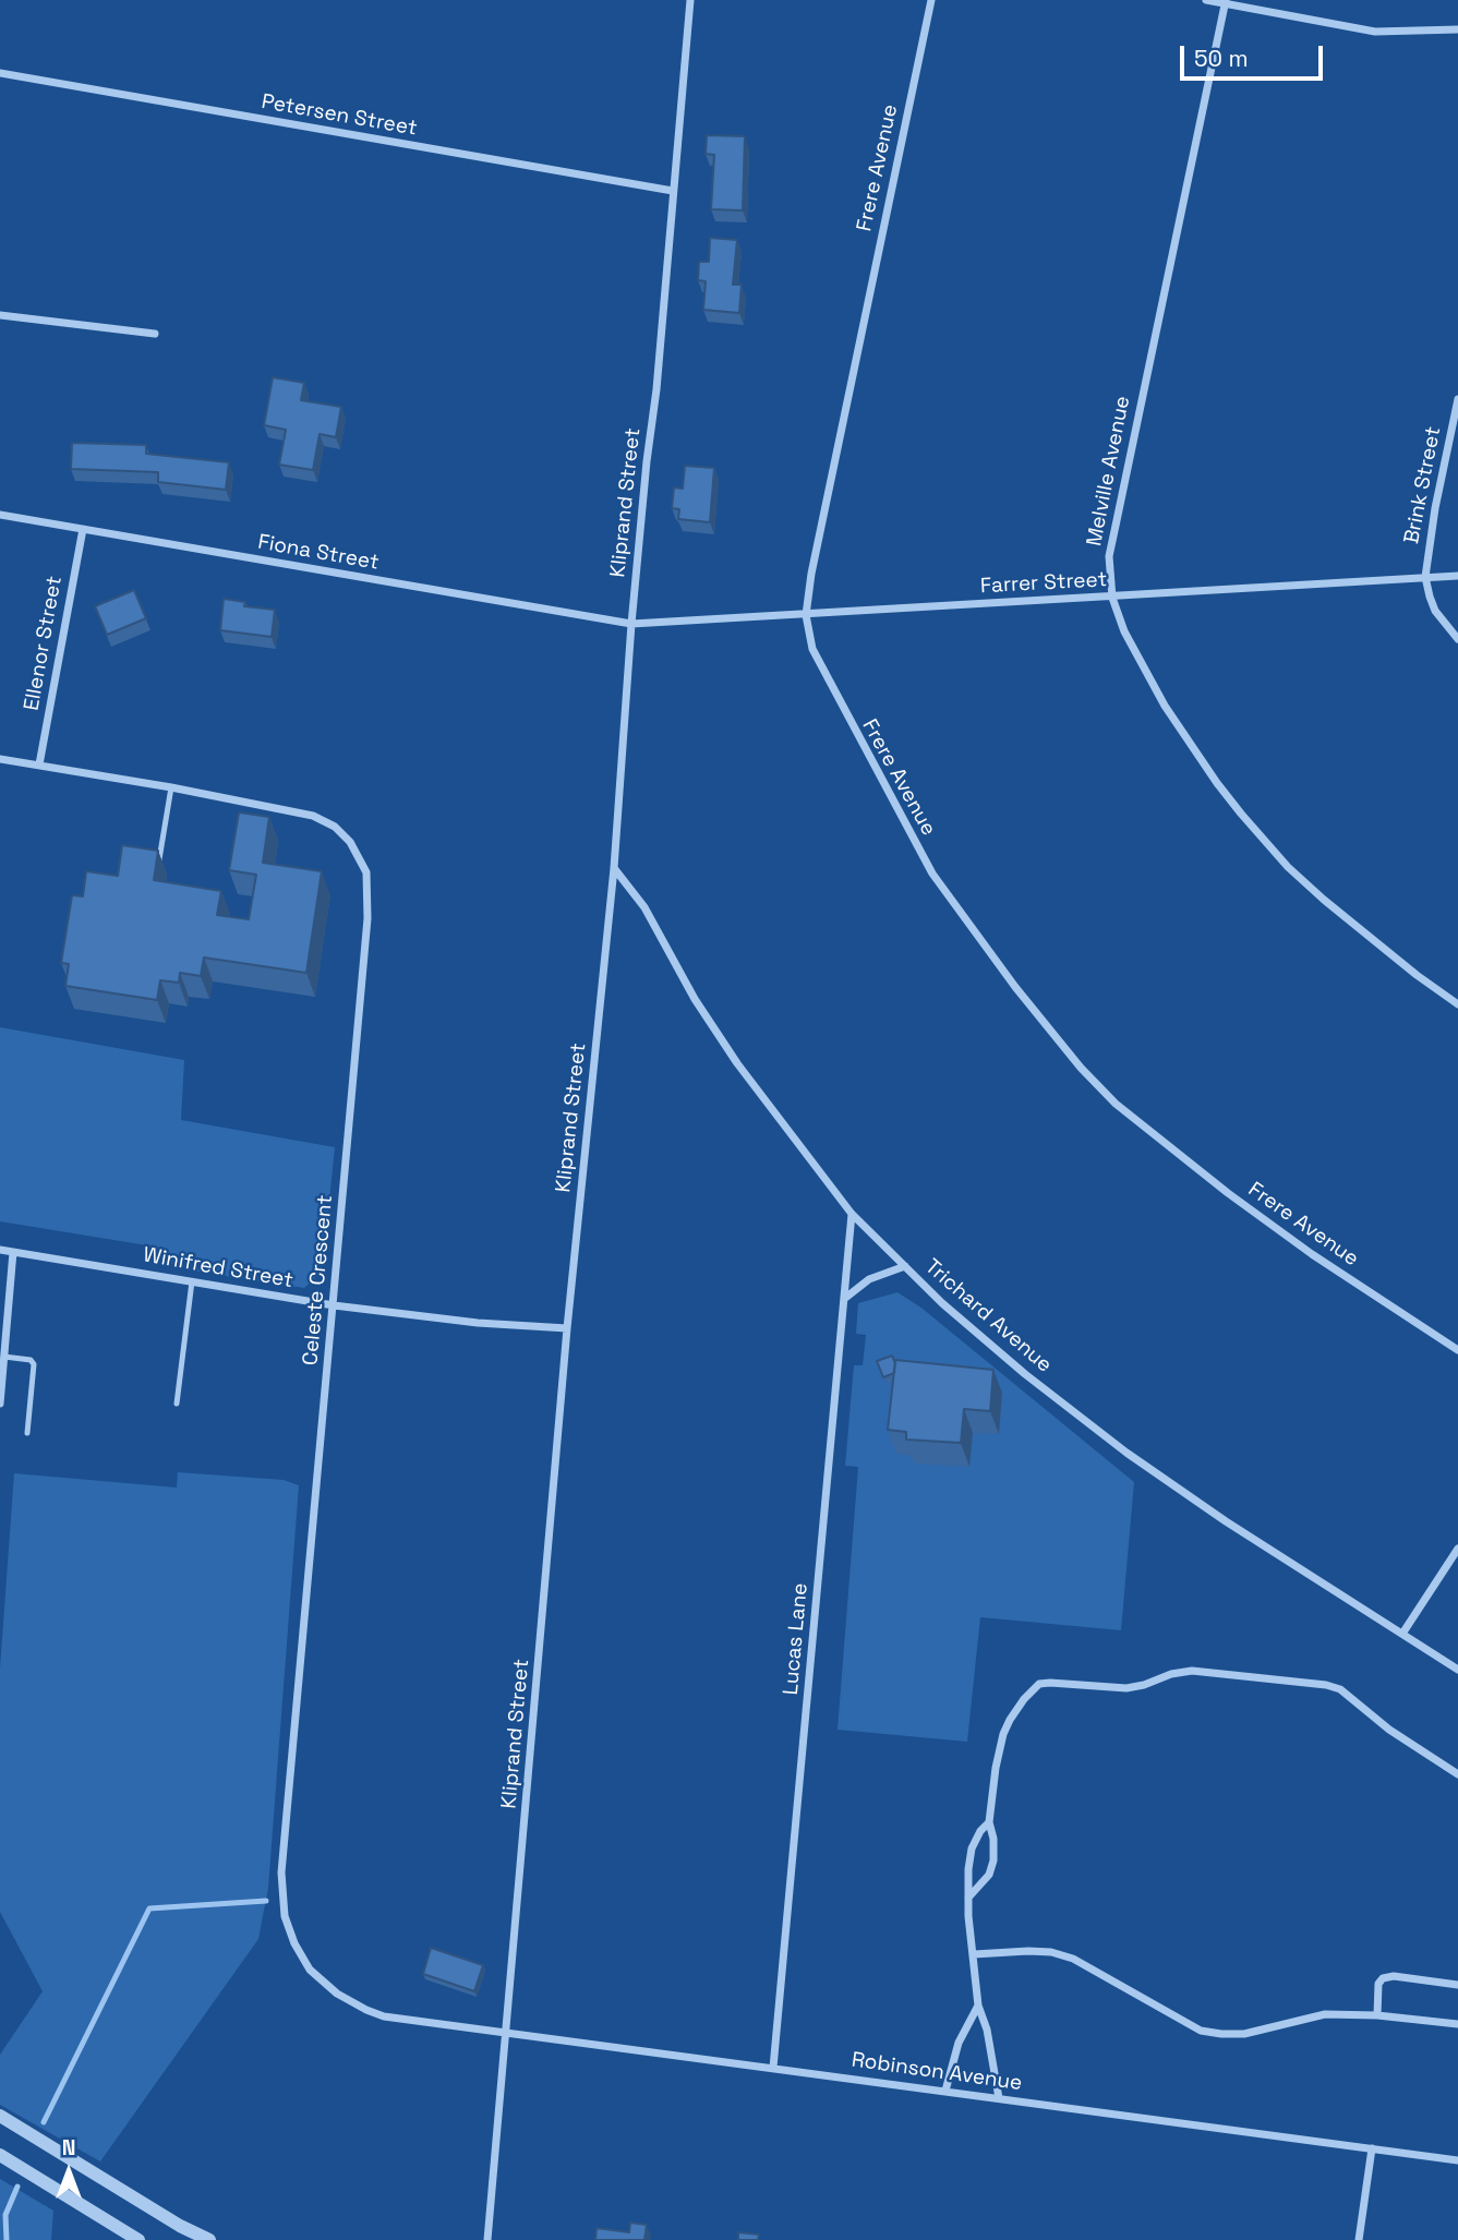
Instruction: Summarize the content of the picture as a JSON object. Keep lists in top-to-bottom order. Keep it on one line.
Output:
{"streets":{"street":["Petersen Street","Frere Avenue","Melville Avenue","Brink Street","Kliprand Street","Fiona Street","Farrer Street","Ellenor Street","Winifred Street","Celeste Crescent","Trichard Avenue","Lucas Lane","Robinson Avenue"]},"crossings":[["Petersen Street","Kliprand Street"],["Frere Avenue","Farrer Street"],["Melville Avenue","Farrer Street"],["Brink Street","Farrer Street"],["Kliprand Street","Fiona Street"],["Kliprand Street","Farrer Street"],["Kliprand Street","Winifred Street"],["Kliprand Street","Trichard Avenue"],["Kliprand Street","Robinson Avenue"],["Fiona Street","Farrer Street"],["Fiona Street","Ellenor Street"],["Ellenor Street","Celeste Crescent"],["Winifred Street","Celeste Crescent"],["Celeste Crescent","Robinson Avenue"],["Trichard Avenue","Lucas Lane"],["Lucas Lane","Robinson Avenue"]],"scale_bar":"50 m","north":"top"}
